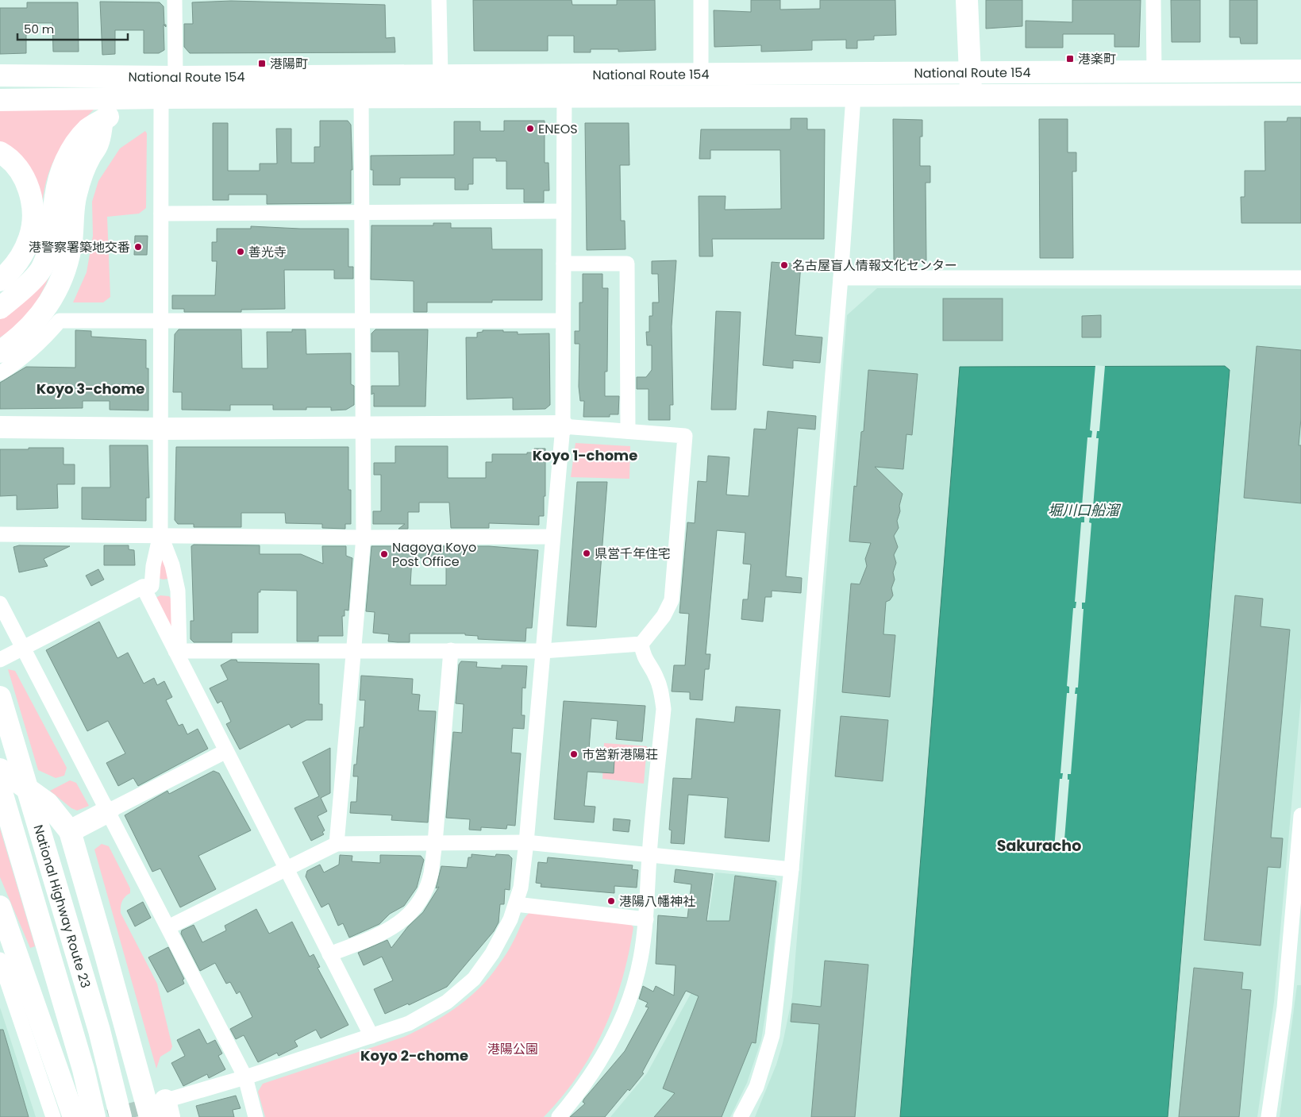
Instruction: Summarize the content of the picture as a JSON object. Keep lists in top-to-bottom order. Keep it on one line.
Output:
{"streets":{"main road":["National Route 154","National Highway Route 23"]},"districts":["Koyo 3-chome","Koyo 1-chome","Sakuracho","Koyo 2-chome"],"water":["堀川口船溜"],"parks":["港陽公園"],"places":{"transit":["港楽町","港陽町"],"other":["ENEOS","港警察署築地交番","善光寺","名古屋盲人情報文化センター","県営千年住宅","Nagoya Koyo Post Office","市営新港陽荘","港陽八幡神社"]},"scale_bar":"50 m"}
